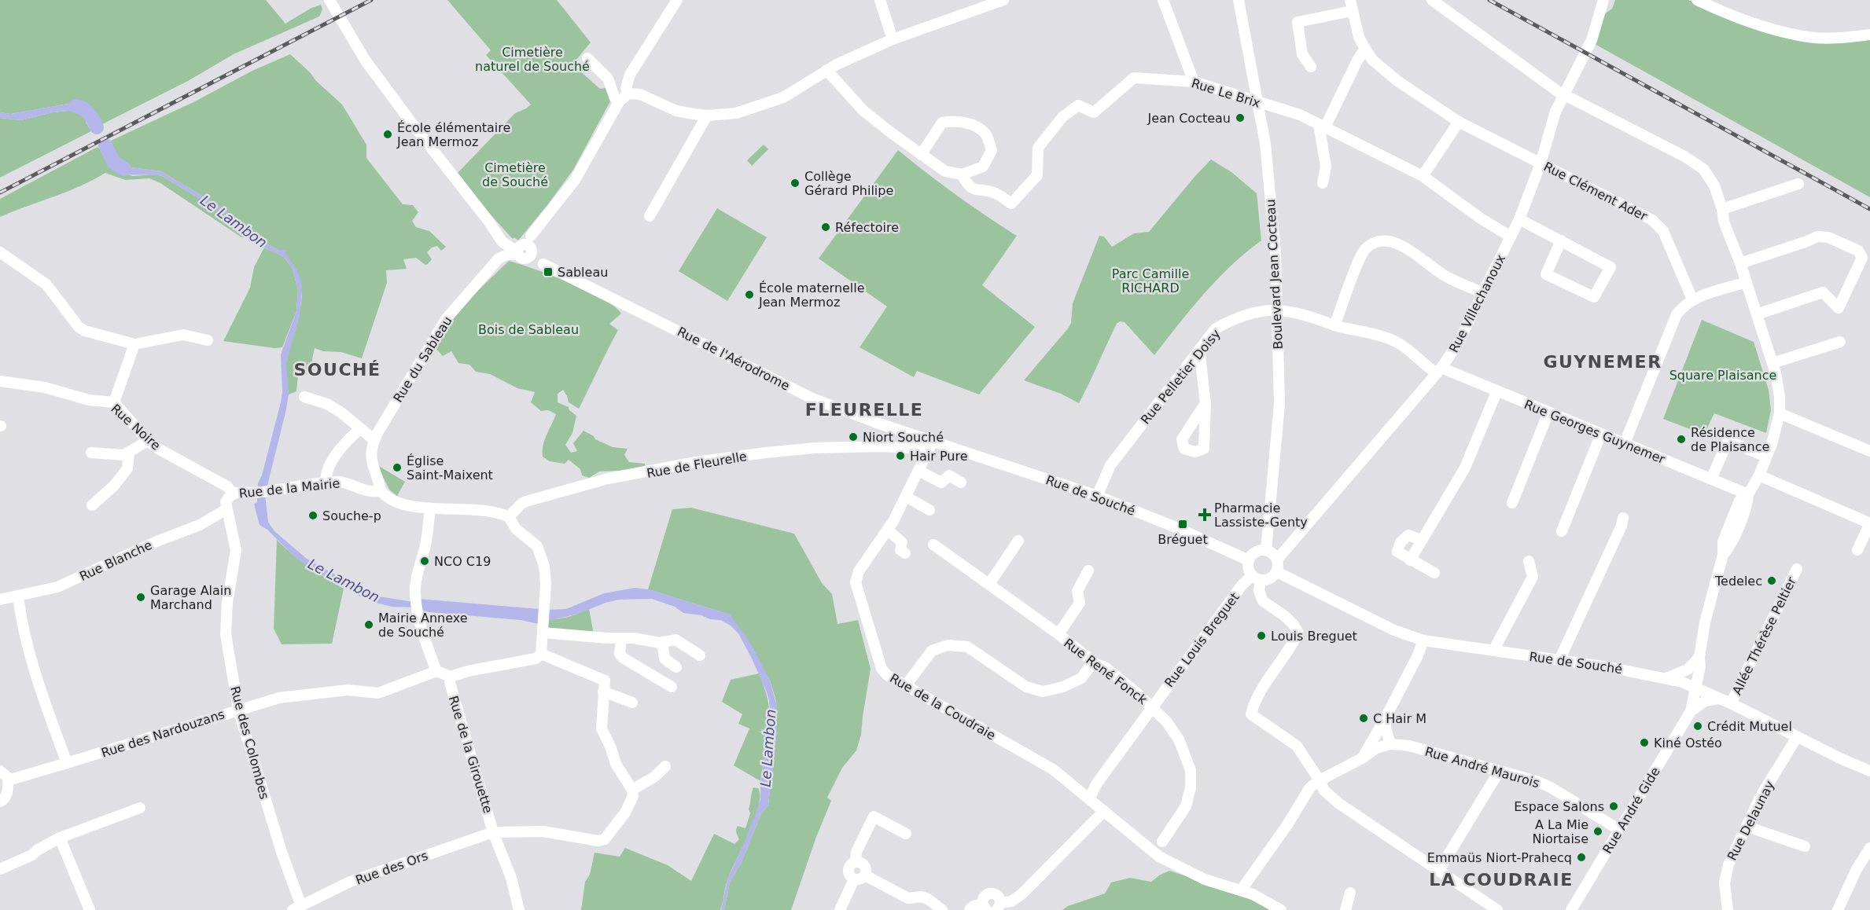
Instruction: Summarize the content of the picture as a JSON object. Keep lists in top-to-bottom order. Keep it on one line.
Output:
{"streets":{"street":["Rue Le Brix","Rue Clément Ader","Boulevard Jean Cocteau","Rue Villechanoux","Rue de l'Aérodrome","Rue du Sableau","Rue Pelletier Doisy","Rue Noire","Rue Georges Guynemer","Rue de Fleurelle","Rue de la Mairie","Rue de Souché","Rue Blanche","Allée Thérèse Peltier","Rue Louis Breguet","Rue René Fonck","Rue de la Coudraie","Rue des Nardouzans","Rue des Colombes","Rue de la Girouette","Rue André Maurois","Rue André Gide","Rue Delaunay","Rue des Ors"]},"crossings":[["Rue Le Brix","Boulevard Jean Cocteau"],["Rue Le Brix","Rue Villechanoux"],["Rue Clément Ader","Rue Villechanoux"],["Boulevard Jean Cocteau","Rue Villechanoux"],["Boulevard Jean Cocteau","Rue Pelletier Doisy"],["Boulevard Jean Cocteau","Rue de Souché"],["Boulevard Jean Cocteau","Rue Louis Breguet"],["Rue Villechanoux","Rue Georges Guynemer"],["Rue Villechanoux","Rue de Souché"],["Rue Villechanoux","Rue Louis Breguet"],["Rue Villechanoux","Rue André Gide"],["Rue de l'Aérodrome","Rue du Sableau"],["Rue de l'Aérodrome","Rue de Fleurelle"],["Rue de l'Aérodrome","Rue de Souché"],["Rue de l'Aérodrome","Rue de la Coudraie"],["Rue du Sableau","Rue de la Mairie"],["Rue Pelletier Doisy","Rue Georges Guynemer"],["Rue Pelletier Doisy","Rue de Souché"],["Rue Noire","Rue de la Mairie"],["Rue Georges Guynemer","Rue André Gide"],["Rue de Fleurelle","Rue de la Mairie"],["Rue de Fleurelle","Rue de Souché"],["Rue de Fleurelle","Rue de la Coudraie"],["Rue de Fleurelle","Rue des Nardouzans"],["Rue de Fleurelle","Rue de la Girouette"],["Rue de la Mairie","Rue des Nardouzans"],["Rue de la Mairie","Rue de la Girouette"],["Rue de Souché","Allée Thérèse Peltier"],["Rue de Souché","Rue Louis Breguet"],["Rue de Souché","Rue de la Coudraie"],["Rue de Souché","Rue André Gide"],["Rue de Souché","Rue Delaunay"],["Rue Blanche","Rue des Colombes"],["Rue Louis Breguet","Rue René Fonck"],["Rue Louis Breguet","Rue de la Coudraie"],["Rue des Nardouzans","Rue des Colombes"],["Rue des Nardouzans","Rue de la Girouette"],["Rue des Colombes","Rue des Ors"],["Rue de la Girouette","Rue des Ors"],["Rue André Maurois","Rue André Gide"]],"districts":["GUYNEMER","SOUCHÉ","FLEURELLE","LA COUDRAIE"],"water":["Le Lambon"],"parks":["Cimetière naturel de Souché","Cimetière de Souché","Parc Camille RICHARD","Bois de Sableau","Square Plaisance"],"places":{"other":["Jean Cocteau","École élémentaire Jean Mermoz","Collège Gérard Philipe","Réfectoire","École maternelle Jean Mermoz","Niort Souché","Résidence de Plaisance","Hair Pure","Église Saint-Maixent","Souche-p","NCO C19","Tedelec","Garage Alain Marchand","Mairie Annexe de Souché","Louis Breguet","C Hair M","Crédit Mutuel","Kiné Ostéo","Espace Salons","A La Mie Niortaise","Emmaüs Niort-Prahecq"],"transit":["Sableau","Bréguet"],"health":["Pharmacie Lassiste-Genty"]}}
